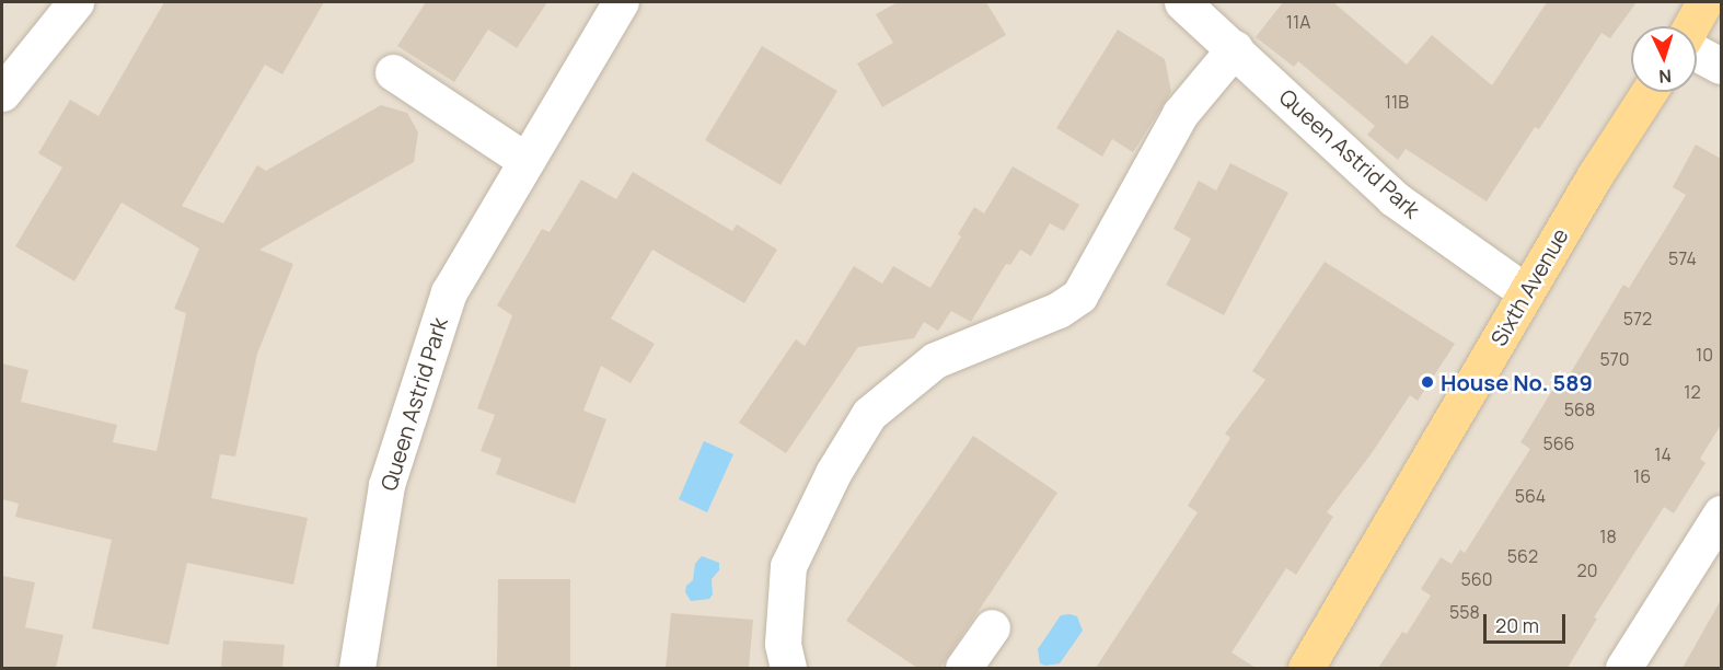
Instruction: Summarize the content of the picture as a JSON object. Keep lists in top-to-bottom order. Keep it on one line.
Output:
{"streets":{"main road":["Sixth Avenue"],"street":["Queen Astrid Park"]},"crossings":[["Queen Astrid Park","Sixth Avenue"]],"places":["House No. 589"],"house_numbers":["11A","11B","574","572","10","570","12","568","566","14","16","564","18","562","20","560","558"],"scale_bar":"20 m","north":"bottom"}
